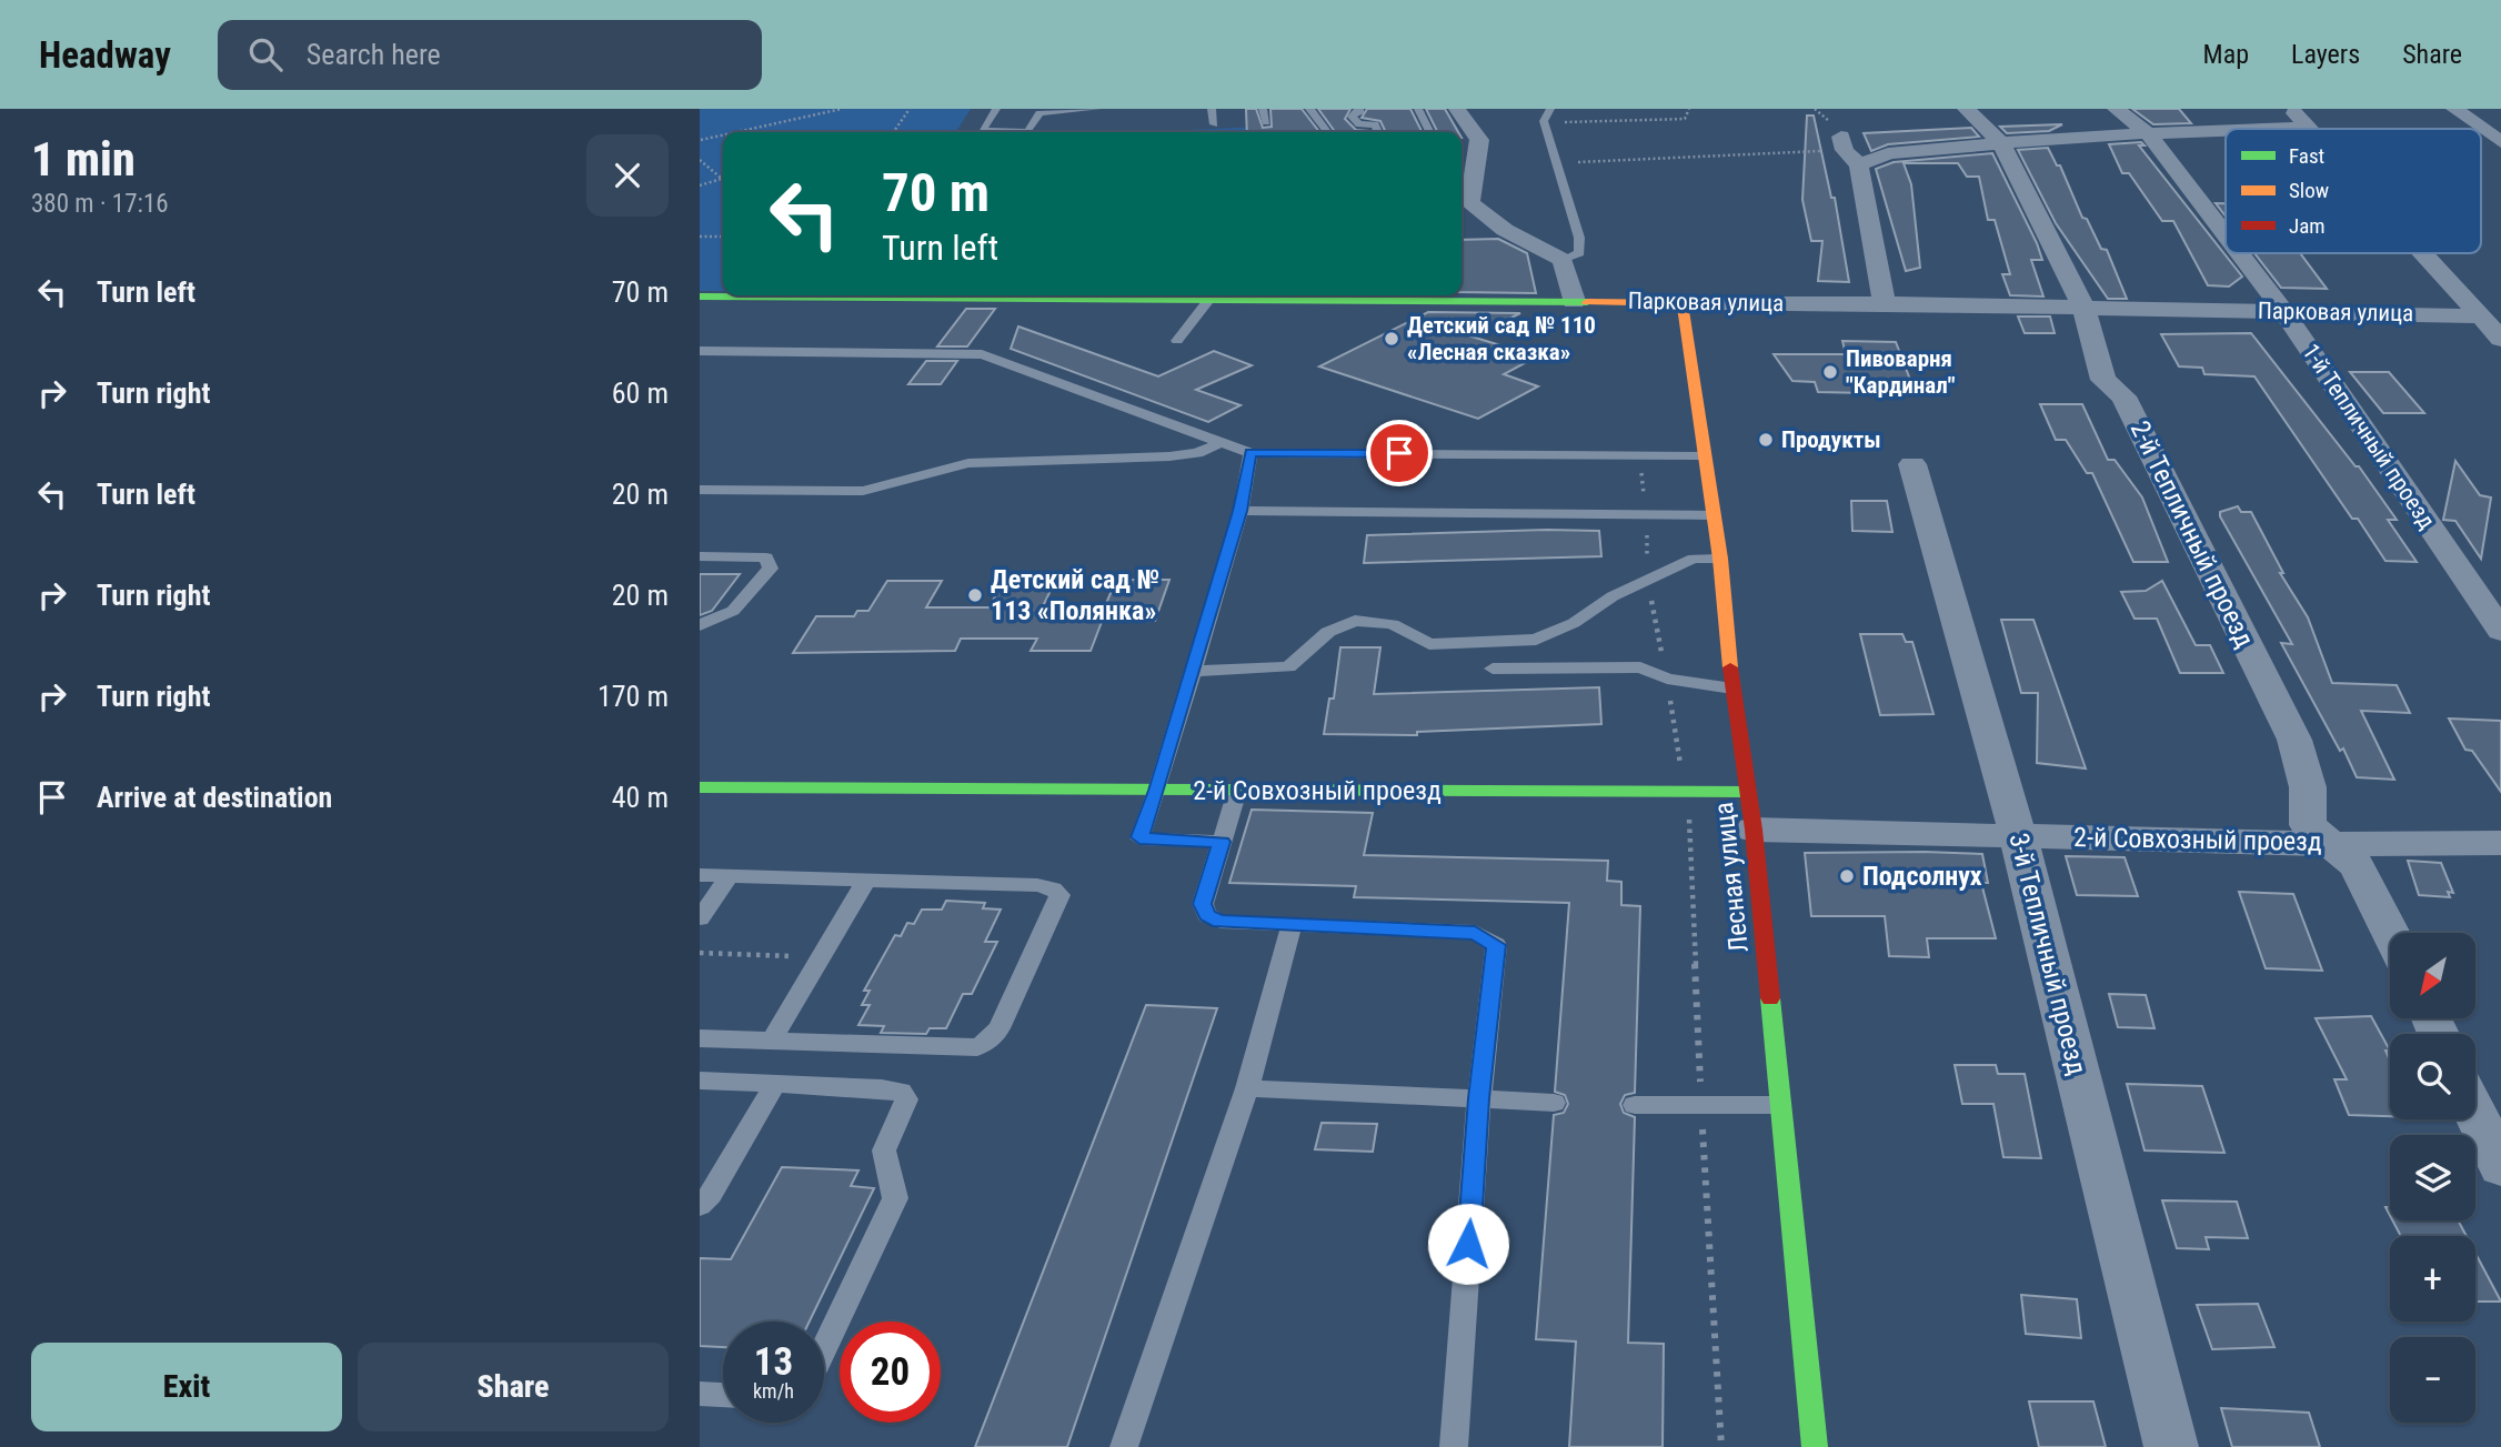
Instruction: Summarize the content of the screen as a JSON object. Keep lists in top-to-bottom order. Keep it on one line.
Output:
{"streets":{"street":["Парковая улица","1-й Тепличный проезд","2-й Тепличный проезд","2-й Совхозный проезд","Лесная улица","3-й Тепличный проезд"]},"crossings":[["Парковая улица","1-й Тепличный проезд"],["Парковая улица","2-й Тепличный проезд"],["Парковая улица","Лесная улица"],["2-й Тепличный проезд","2-й Совхозный проезд"],["2-й Совхозный проезд","Лесная улица"],["2-й Совхозный проезд","3-й Тепличный проезд"]],"places":["Детский сад № 110 «Лесная сказка»","Пивоварня \"Кардинал\"","Продукты","Детский сад № 113 «Полянка»","Подсолнух"],"legend":["Fast","Slow","Jam"],"north":"bottom left","page":{"header":"Headway","search":"Search here","nav":["Map","Layers","Share"],"heading":["1 min","380 m · 17:16"],"turn":["70 m","Turn left"],"list":[{"name":"Turn left","value":"70 m"},{"name":"Turn right","value":"60 m"},{"name":"Turn left","value":"20 m"},{"name":"Turn right","value":"20 m"},{"name":"Turn right","value":"170 m"},{"name":"Arrive at destination","value":"40 m"}],"map_buttons":["+","−"],"speed":"13 km/h","limit":"20","buttons":["Exit","Share"]}}
